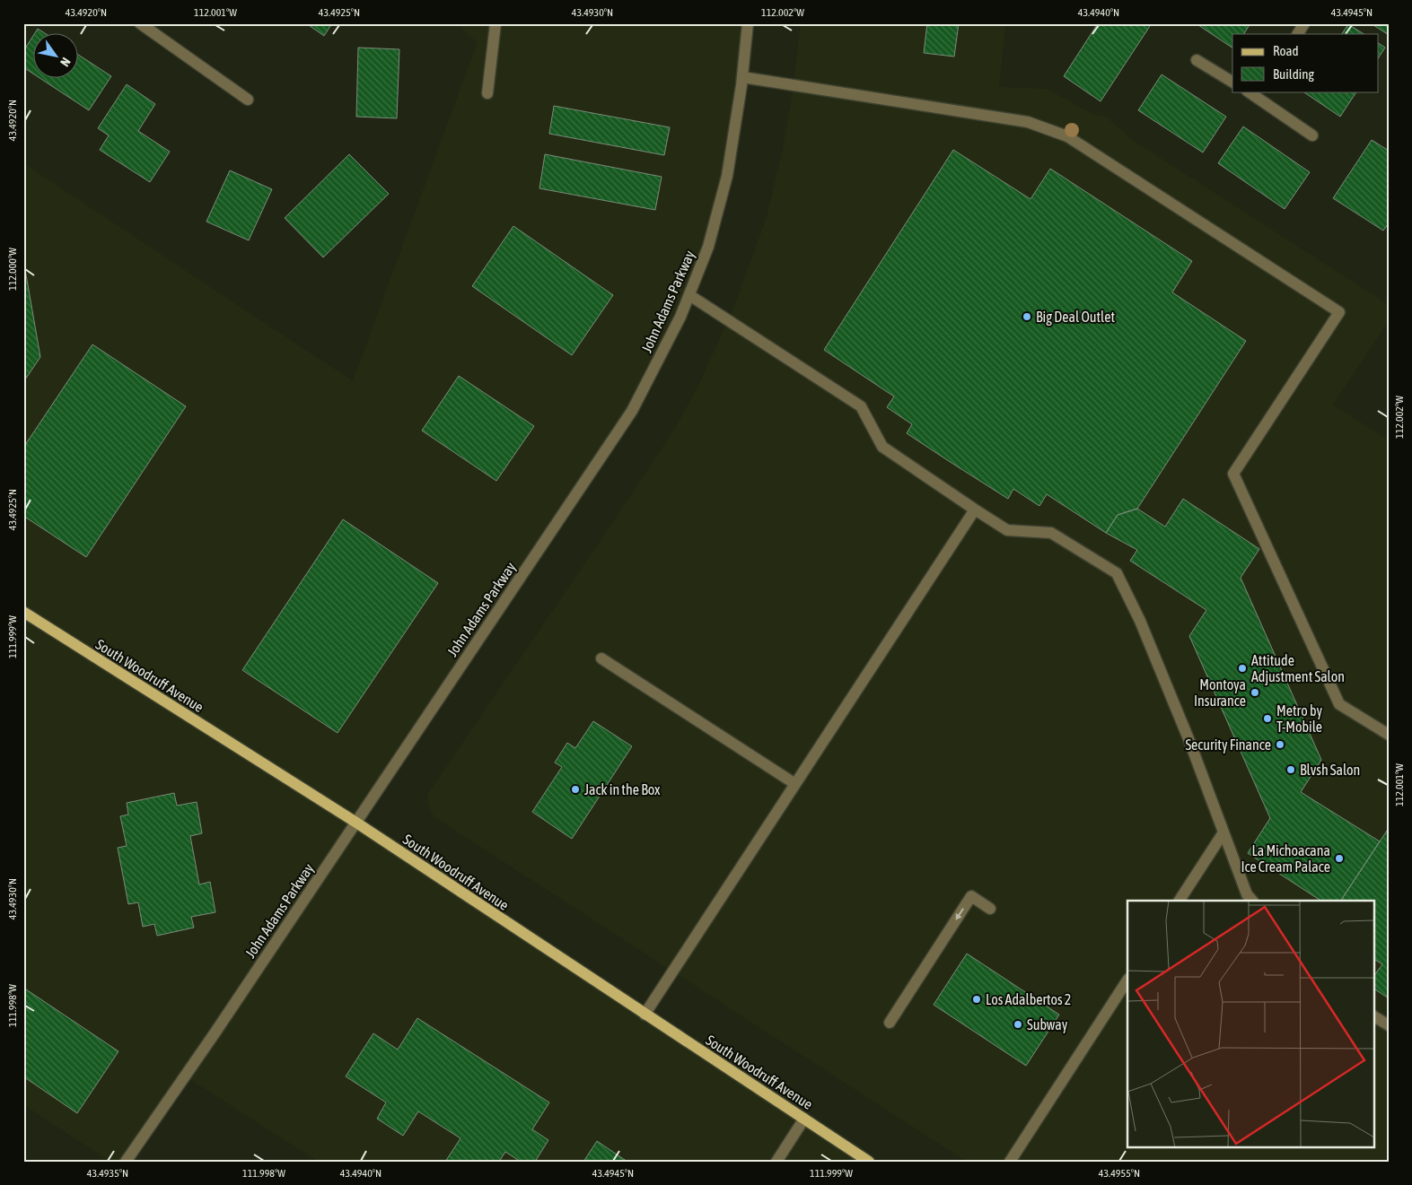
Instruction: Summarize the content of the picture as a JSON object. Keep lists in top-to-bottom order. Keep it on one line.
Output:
{"streets":{"main road":["South Woodruff Avenue"],"street":["John Adams Parkway"]},"crossings":[["John Adams Parkway","South Woodruff Avenue"]],"places":["Big Deal Outlet","Attitude Adjustment Salon","Montoya Insurance","Metro by T-Mobile","Security Finance","Blvsh Salon","Jack in the Box","La Michoacana Ice Cream Palace","Los Adalbertos 2","Subway"],"legend":["Road","Building"],"north":"bottom right","coordinates":["43.4920°N","112.001°W","43.4925°N","43.4930°N","112.002°W","43.4940°N","43.4945°N","112.000°W","111.999°W","111.998°W","43.4935°N","43.4955°N"]}
